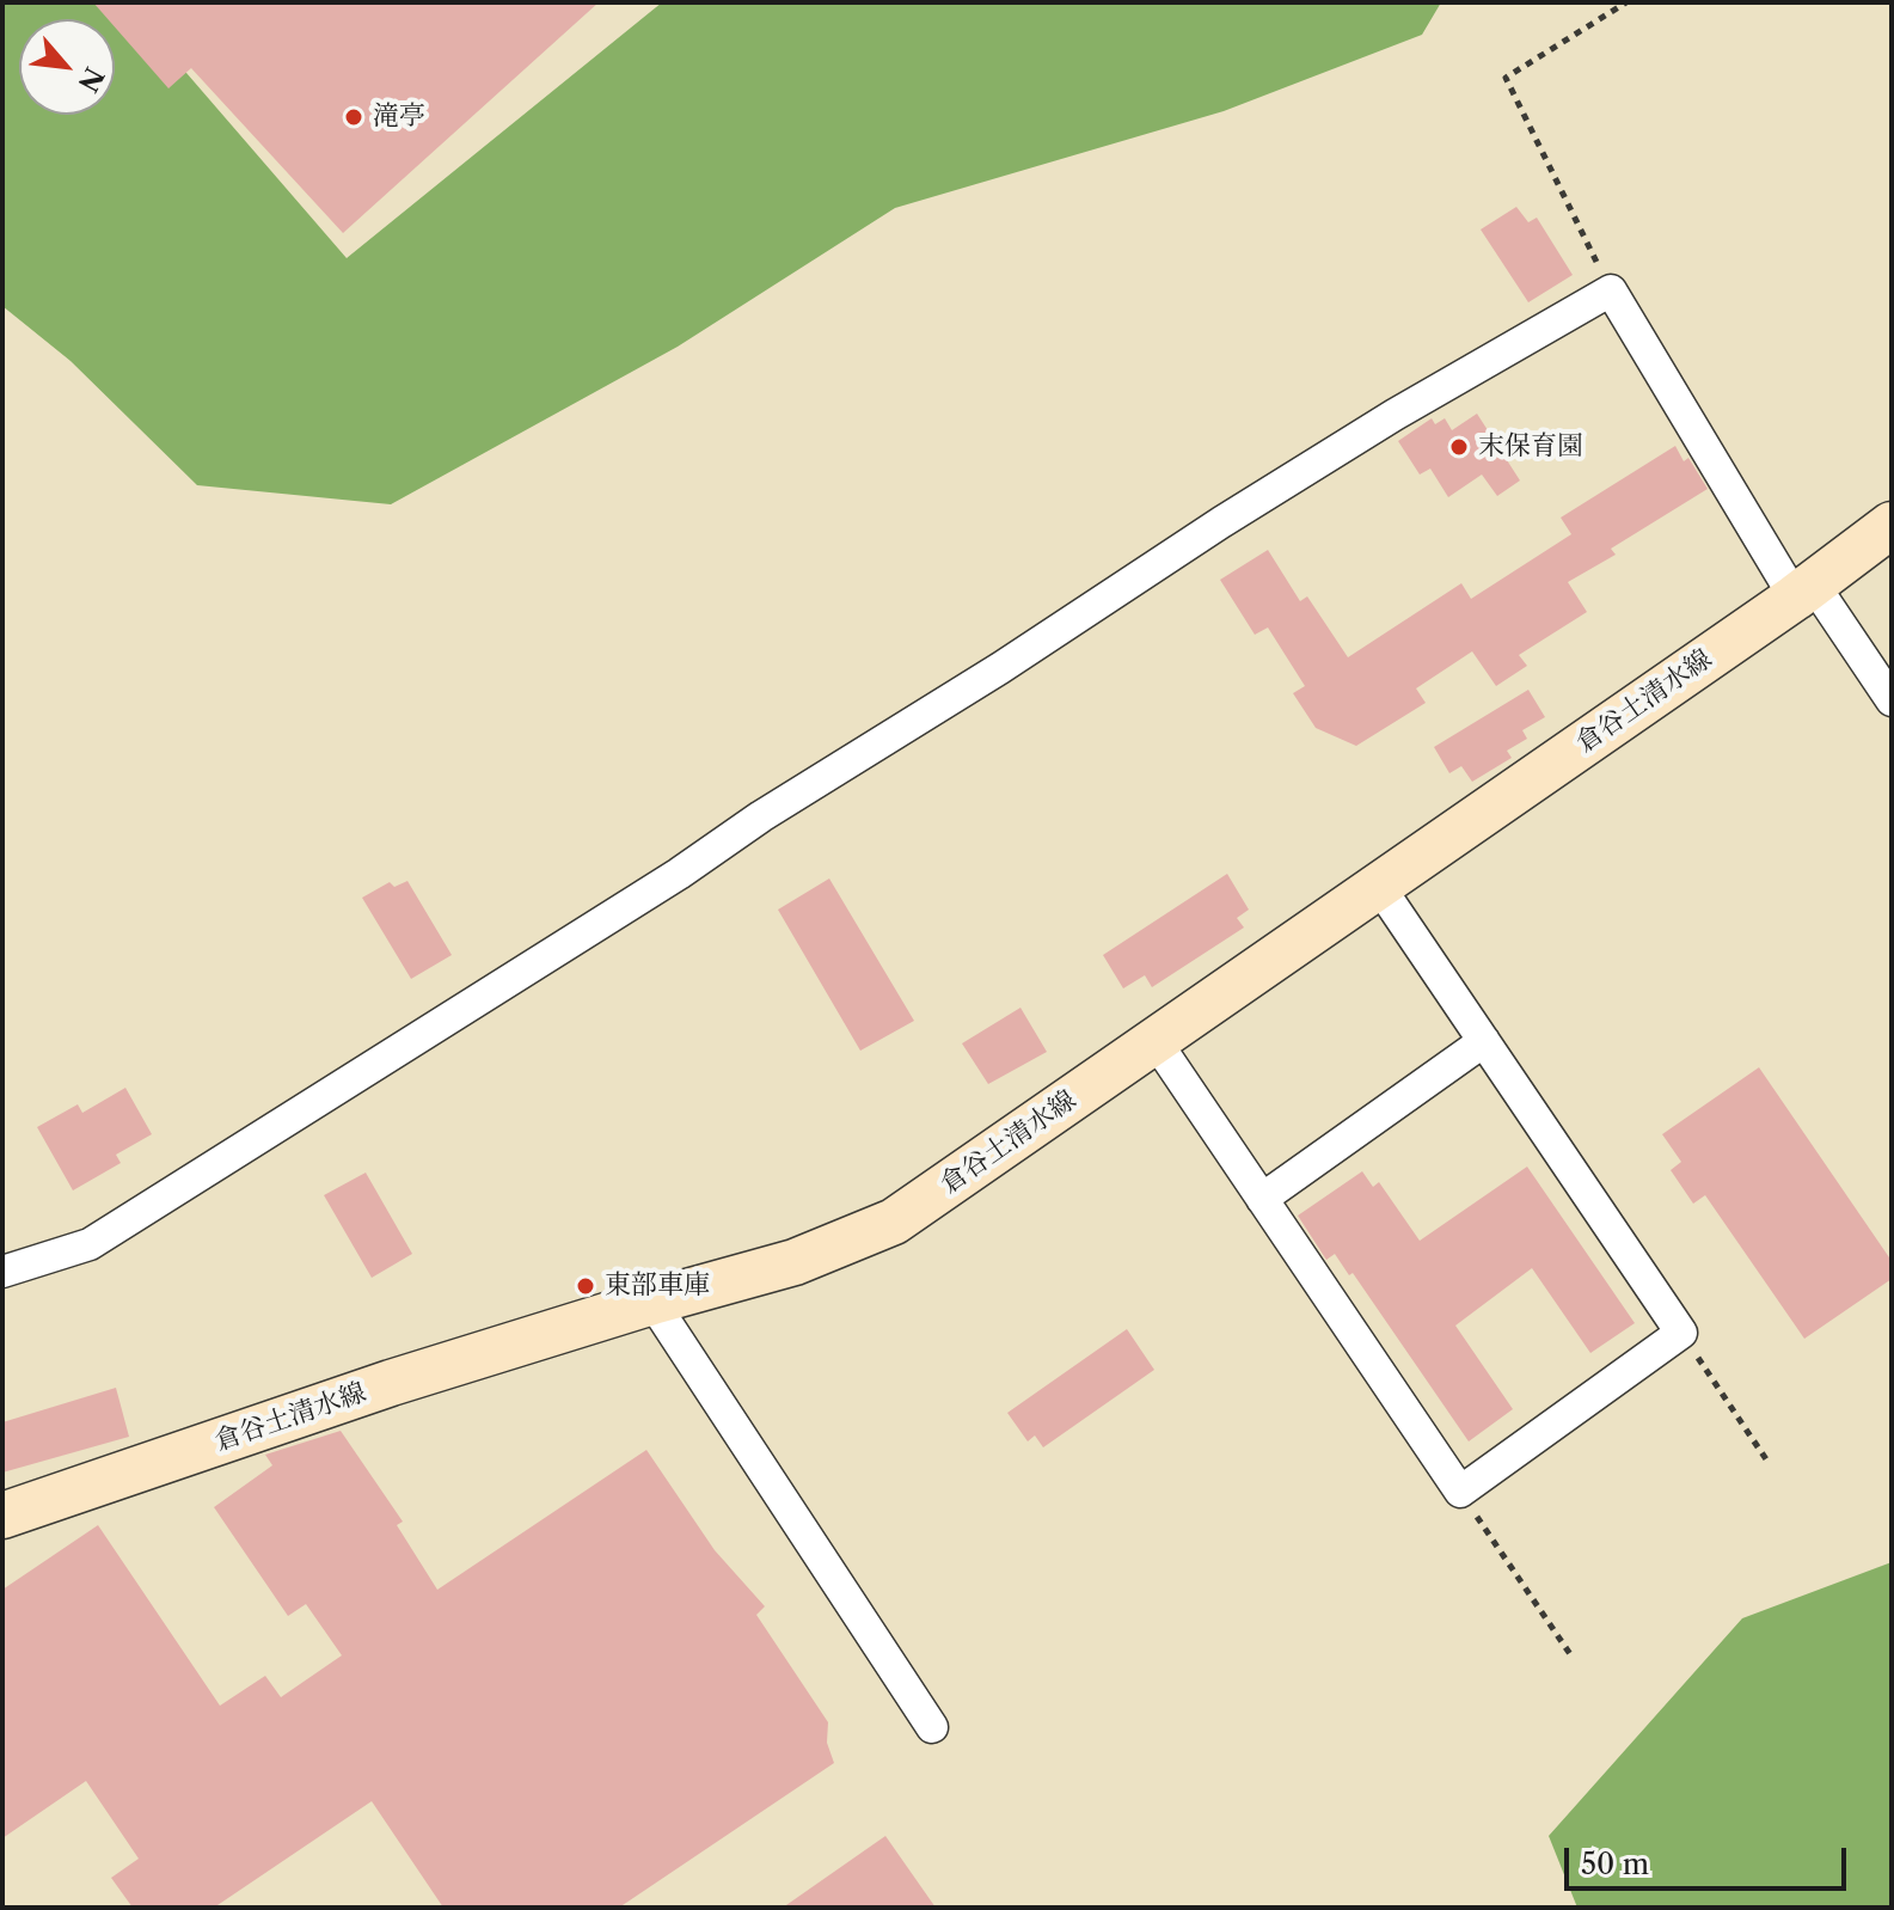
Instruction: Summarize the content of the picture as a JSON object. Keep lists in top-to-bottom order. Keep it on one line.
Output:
{"streets":{"main road":["倉谷土清水線"]},"places":["滝亭","末保育園","東部車庫"],"scale_bar":"50 m","north":"bottom right"}
